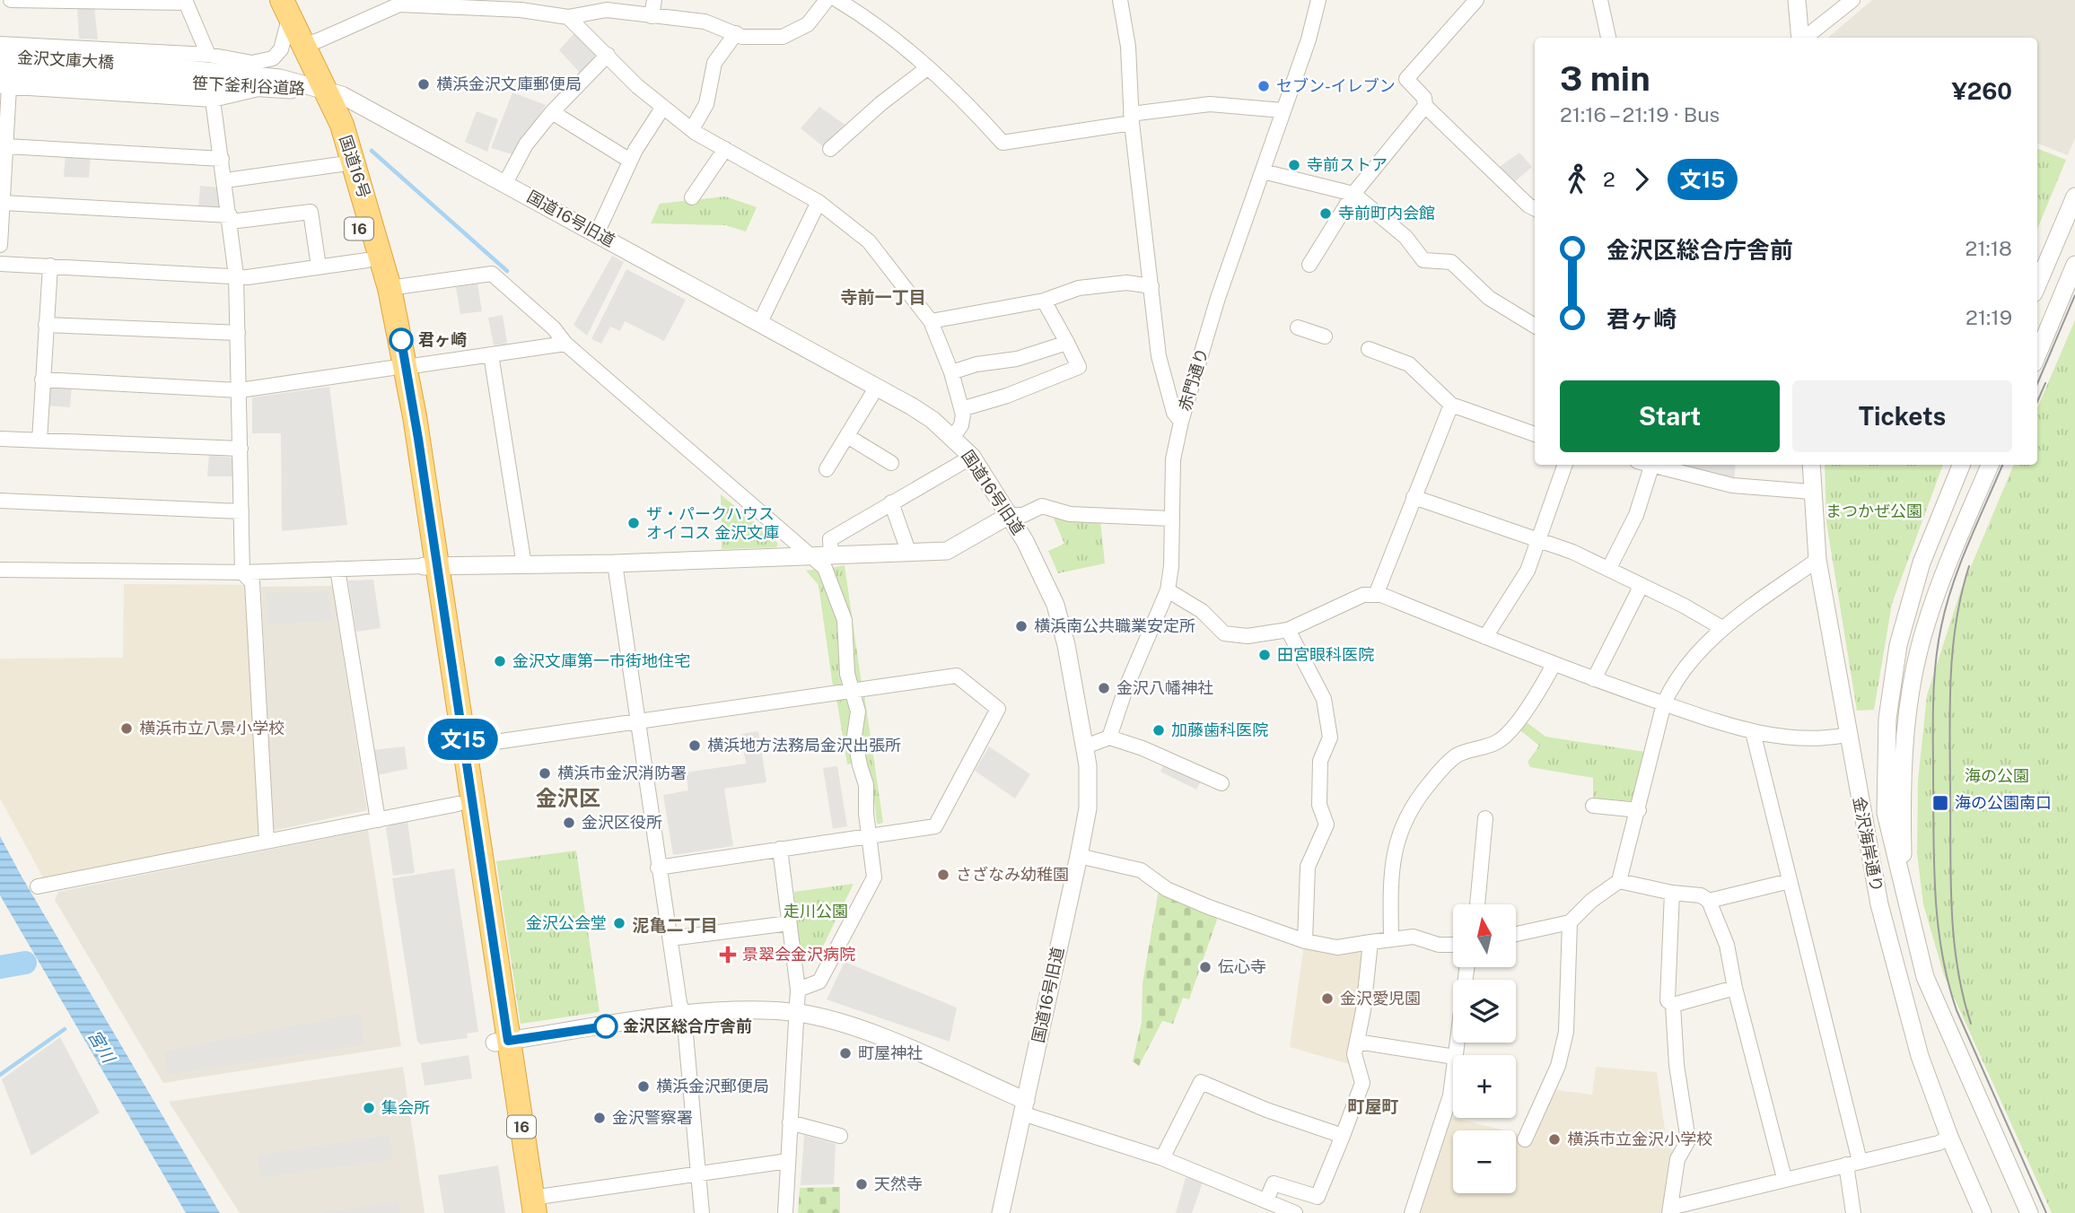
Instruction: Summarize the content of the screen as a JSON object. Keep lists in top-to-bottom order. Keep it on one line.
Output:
{"streets":{"highway":["国道16号","16"],"street":["金沢文庫大橋","笹下釜利谷道路","国道16号旧道","赤門通り","金沢海岸通り"]},"crossings":[["金沢文庫大橋","笹下釜利谷道路"],["笹下釜利谷道路","国道16号"],["笹下釜利谷道路","国道16号旧道"],["国道16号","国道16号旧道"]],"districts":["寺前一丁目","金沢区","泥亀二丁目","町屋町"],"water":["宮川"],"parks":["まつかぜ公園","海の公園","走川公園"],"places":{"other":["横浜金沢文庫郵便局","セブン-イレブン","寺前ストア","寺前町内会館","君ヶ崎","ザ・パークハウス オイコス 金沢文庫","横浜南公共職業安定所","田宮眼科医院","金沢文庫第一市街地住宅","金沢八幡神社","横浜市立八景小学校","加藤歯科医院","横浜地方法務局金沢出張所","横浜市金沢消防署","金沢区役所","さざなみ幼稚園","金沢公会堂","伝心寺","金沢愛児園","金沢区総合庁舎前","町屋神社","横浜金沢郵便局","集会所","金沢警察署","横浜市立金沢小学校","天然寺"],"transit":["海の公園南口"],"health":["景翠会金沢病院"]},"lines":["bus line 文15"],"north":"top","page":{"on_map":"文15","heading":["3 min","21:16 – 21:19 · Bus","¥260"],"legs":["2","文15"],"list":[{"name":"金沢区総合庁舎前","value":"21:18"},{"name":"君ヶ崎","value":"21:19"}],"buttons":["Start","Tickets"],"map_buttons":["+","−"]}}
